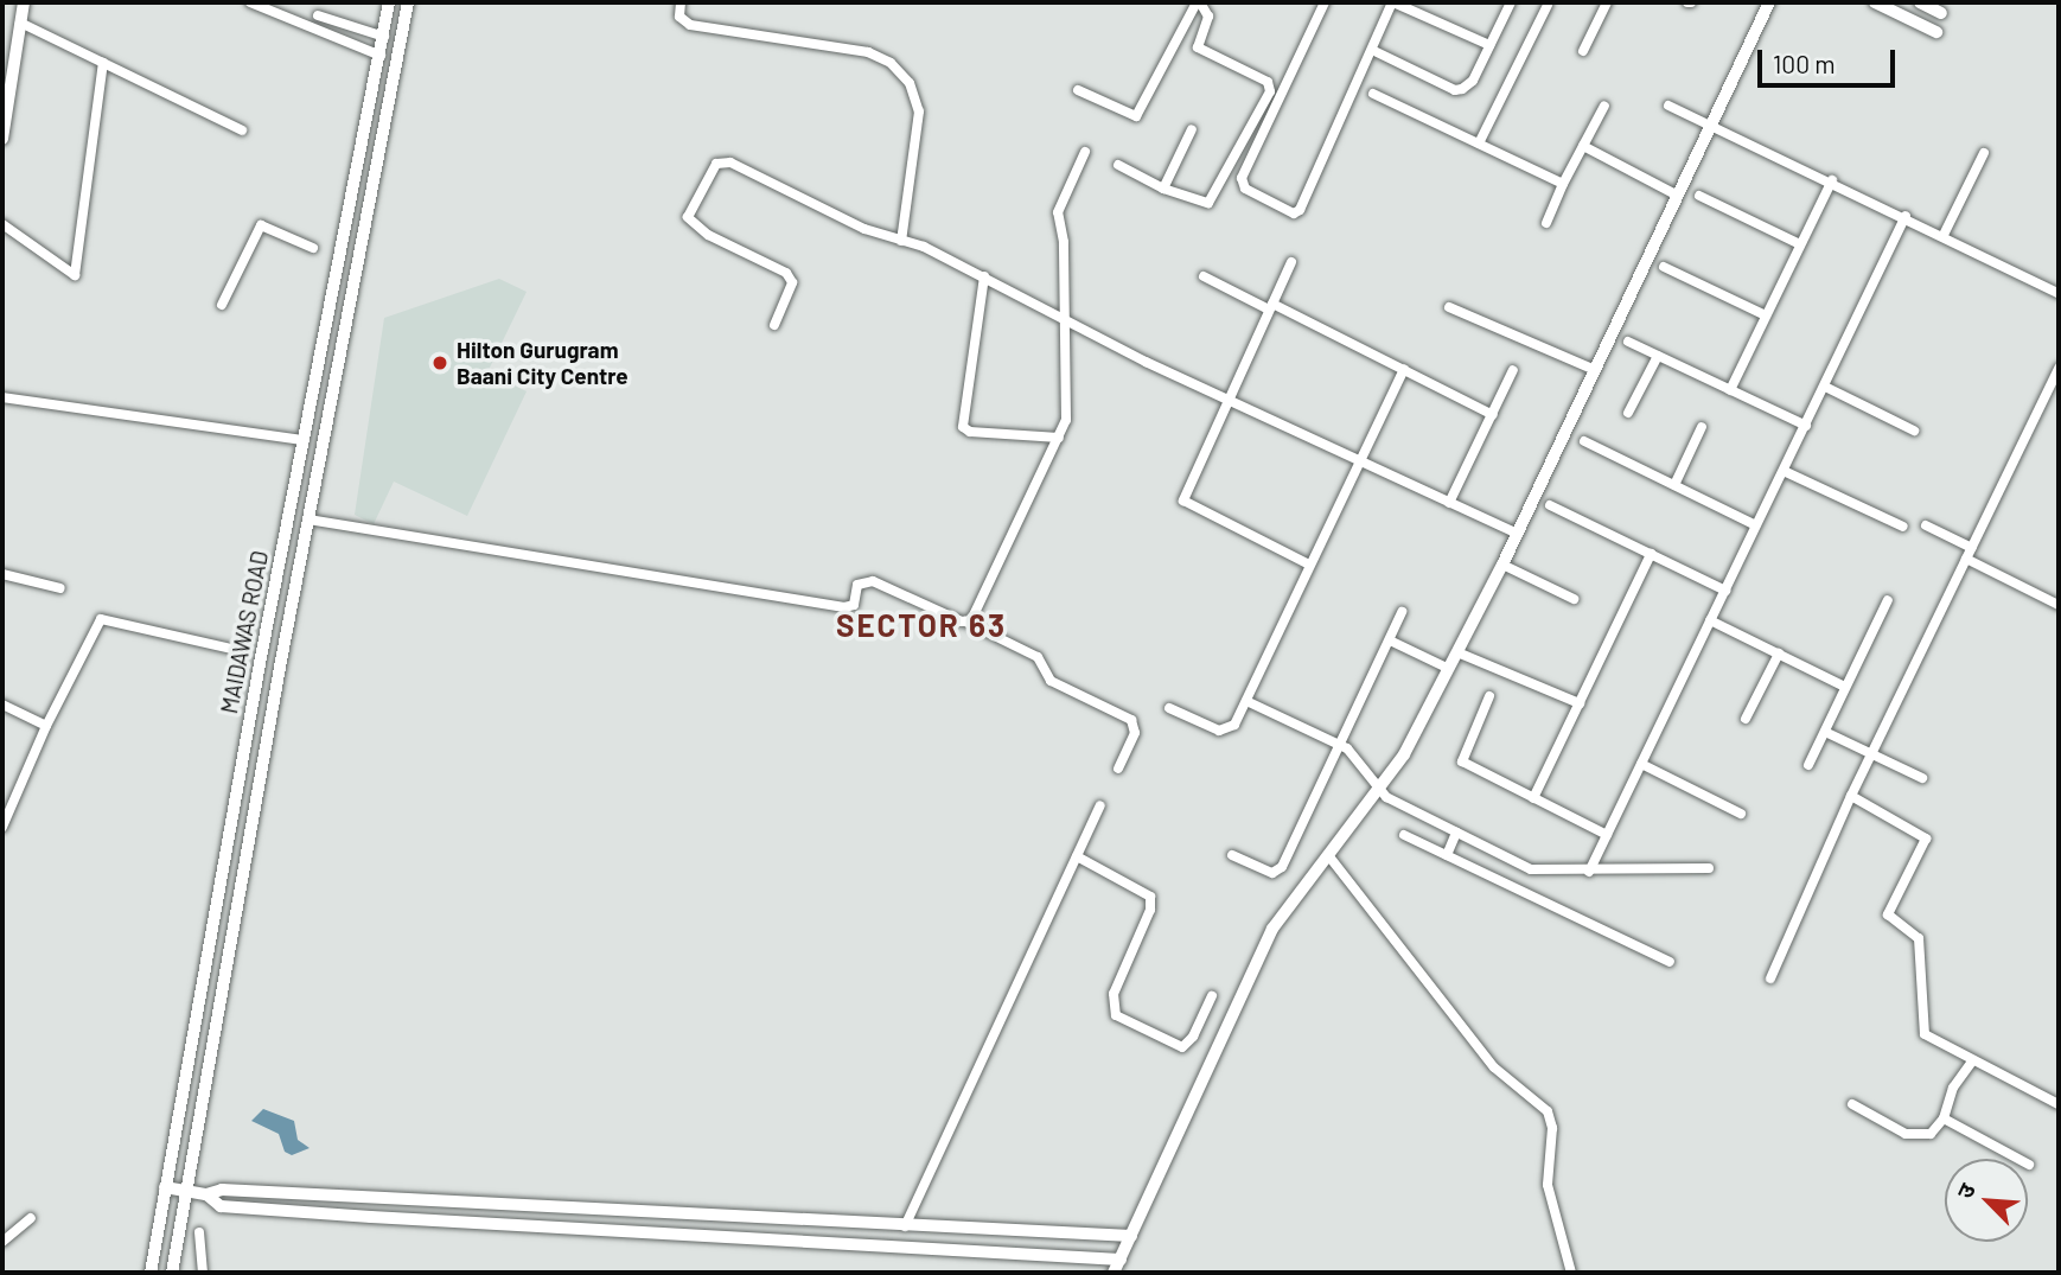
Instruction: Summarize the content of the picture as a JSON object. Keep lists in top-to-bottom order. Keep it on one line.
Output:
{"streets":{"street":["MAIDAWAS ROAD"]},"districts":["SECTOR 63"],"places":["Hilton Gurugram Baani City Centre"],"scale_bar":"100 m","north":"top left"}
